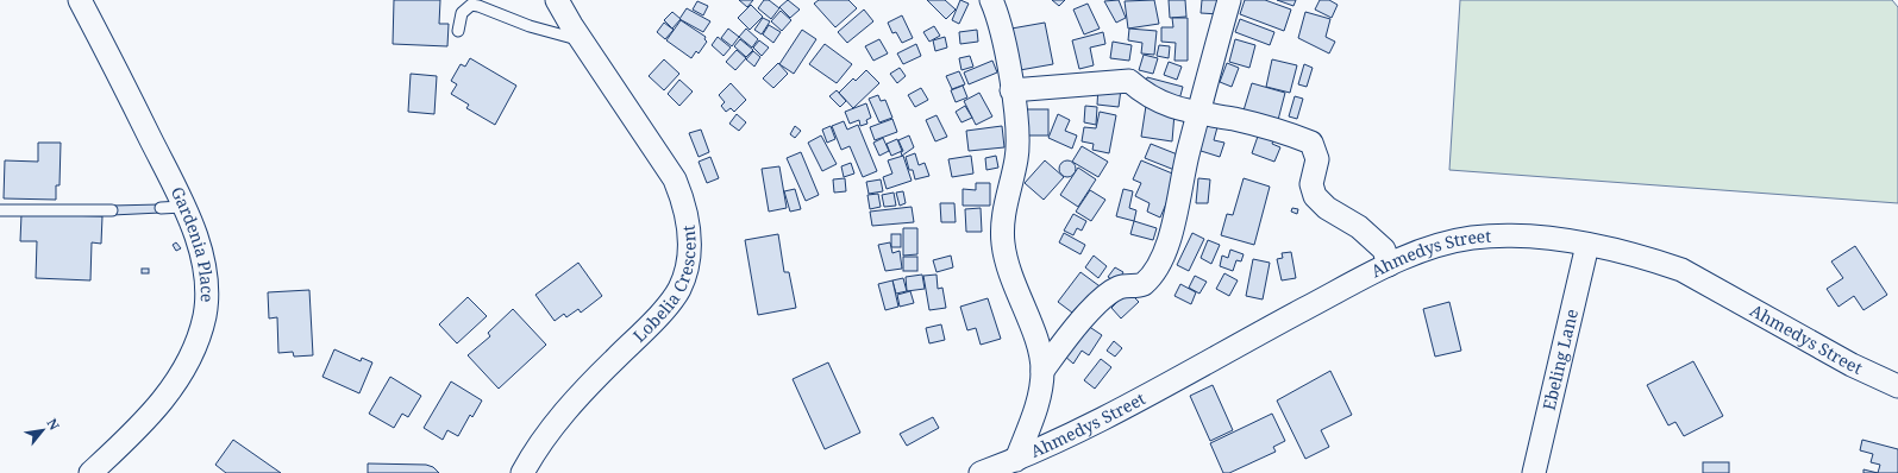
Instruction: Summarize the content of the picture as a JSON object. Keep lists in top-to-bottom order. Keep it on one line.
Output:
{"streets":{"street":["Gardenia Place","Ahmedys Street","Lobelia Crescent","Ebeling Lane"]},"crossings":[["Ahmedys Street","Ebeling Lane"]],"north":"top right"}
